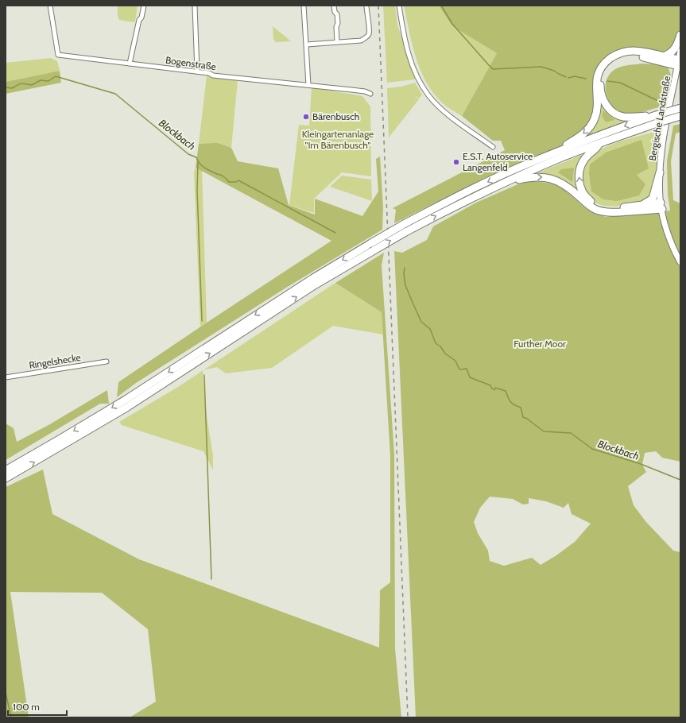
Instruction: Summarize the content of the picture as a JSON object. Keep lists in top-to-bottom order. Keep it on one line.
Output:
{"streets":{"main road":["Bergische Landstraße"],"street":["Bogenstraße","Ringelshecke"]},"water":["Blockbach"],"parks":["Kleingartenanlage \"Im Bärenbusch\"","Further Moor"],"places":["Bärenbusch","E.S.T. Autoservice Langenfeld"],"scale_bar":"100 m"}
